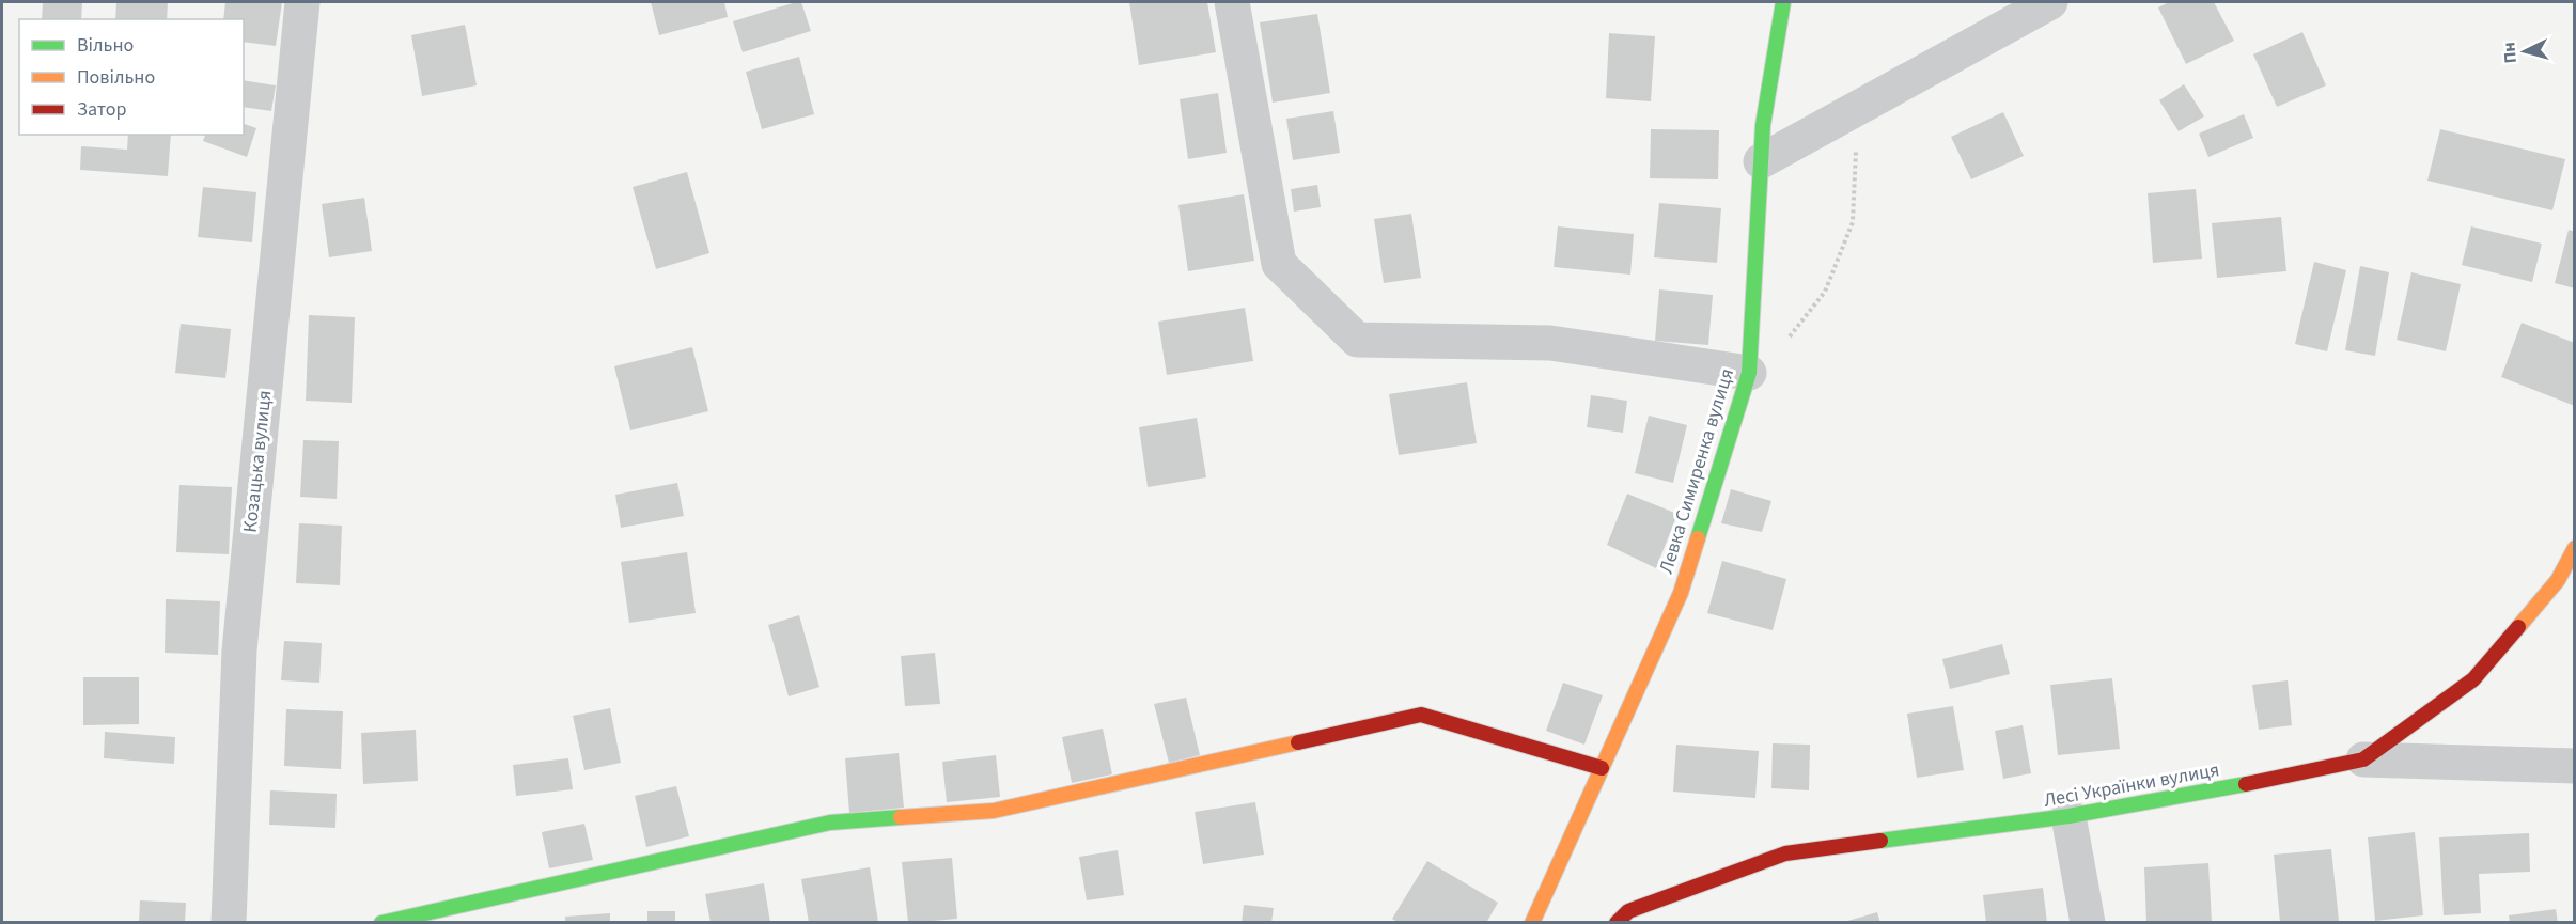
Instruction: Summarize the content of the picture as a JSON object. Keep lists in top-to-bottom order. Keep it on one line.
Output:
{"streets":{"street":["Козацька вулиця","Левка Симиренка вулиця","Лесі Українки вулиця"]},"legend":["Вільно","Повільно","Затор"],"north":"left"}
